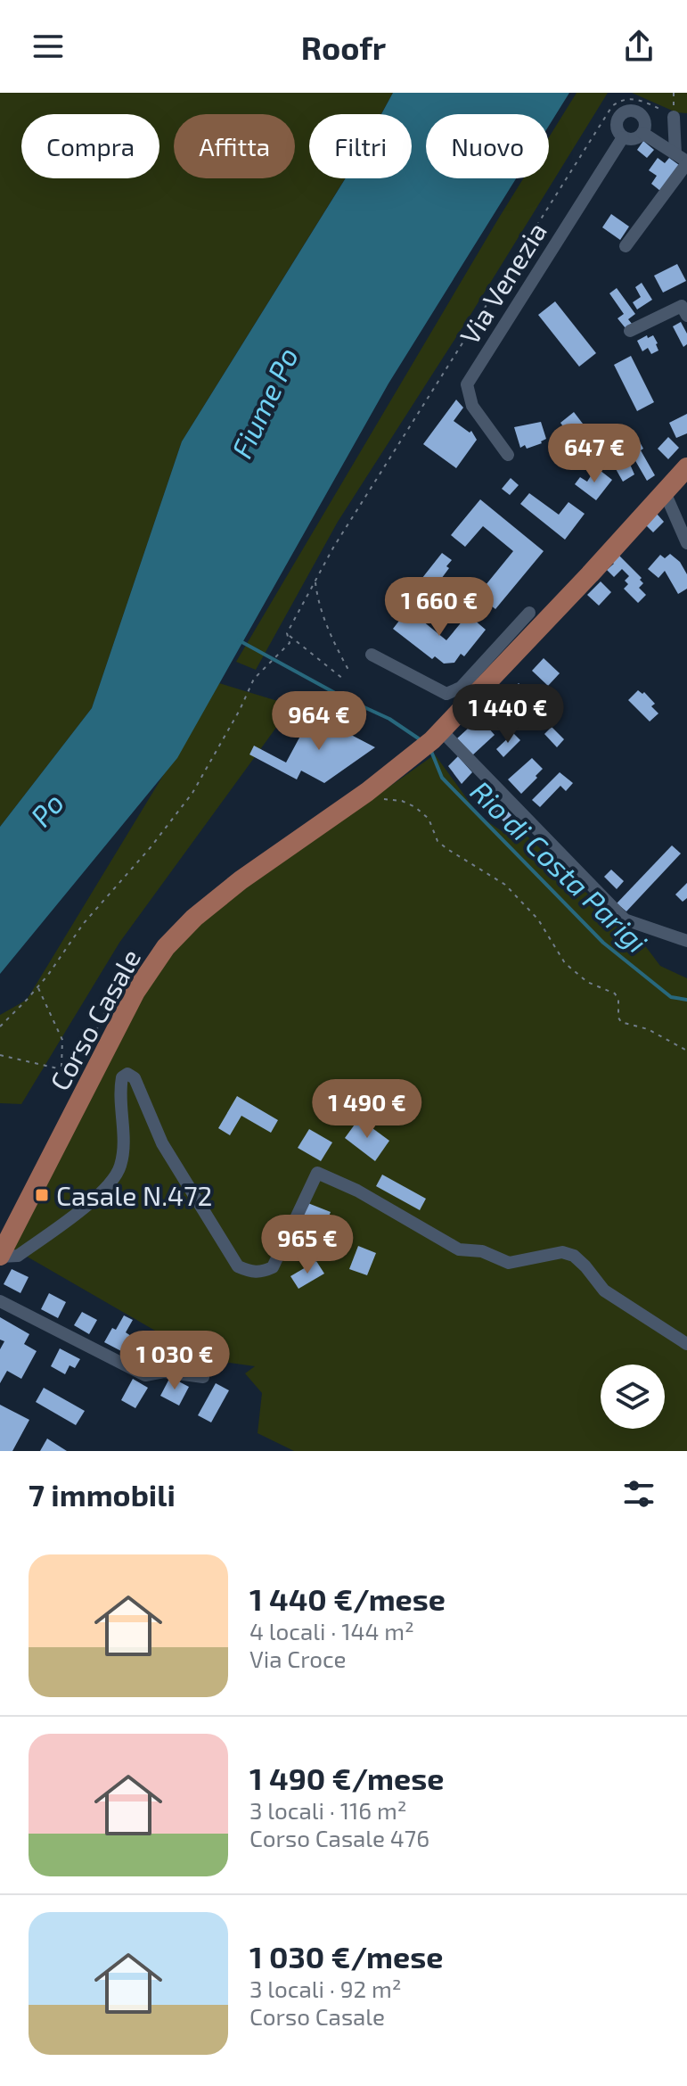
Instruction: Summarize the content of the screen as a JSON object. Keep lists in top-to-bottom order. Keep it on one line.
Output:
{"streets":{"main road":["Corso Casale"],"street":["Via Venezia"]},"water":["Fiume Po","Po","Rio di Costa Parigi"],"places":{"transit":["Casale N.472"]},"page":{"header":"Roofr","chip":["Compra","Affitta","Filtri","Nuovo"],"price":["647 €","1 660 €","1 440 €","964 €","1 490 €","965 €","1 030 €"],"heading":"7 immobili","list":[{"name":"1 440 €/mese","note":"4 locali · 144 m² · Via Croce"},{"name":"1 490 €/mese","note":"3 locali · 116 m² · Corso Casale 476"},{"name":"1 030 €/mese","note":"3 locali · 92 m² · Corso Casale"}]}}
